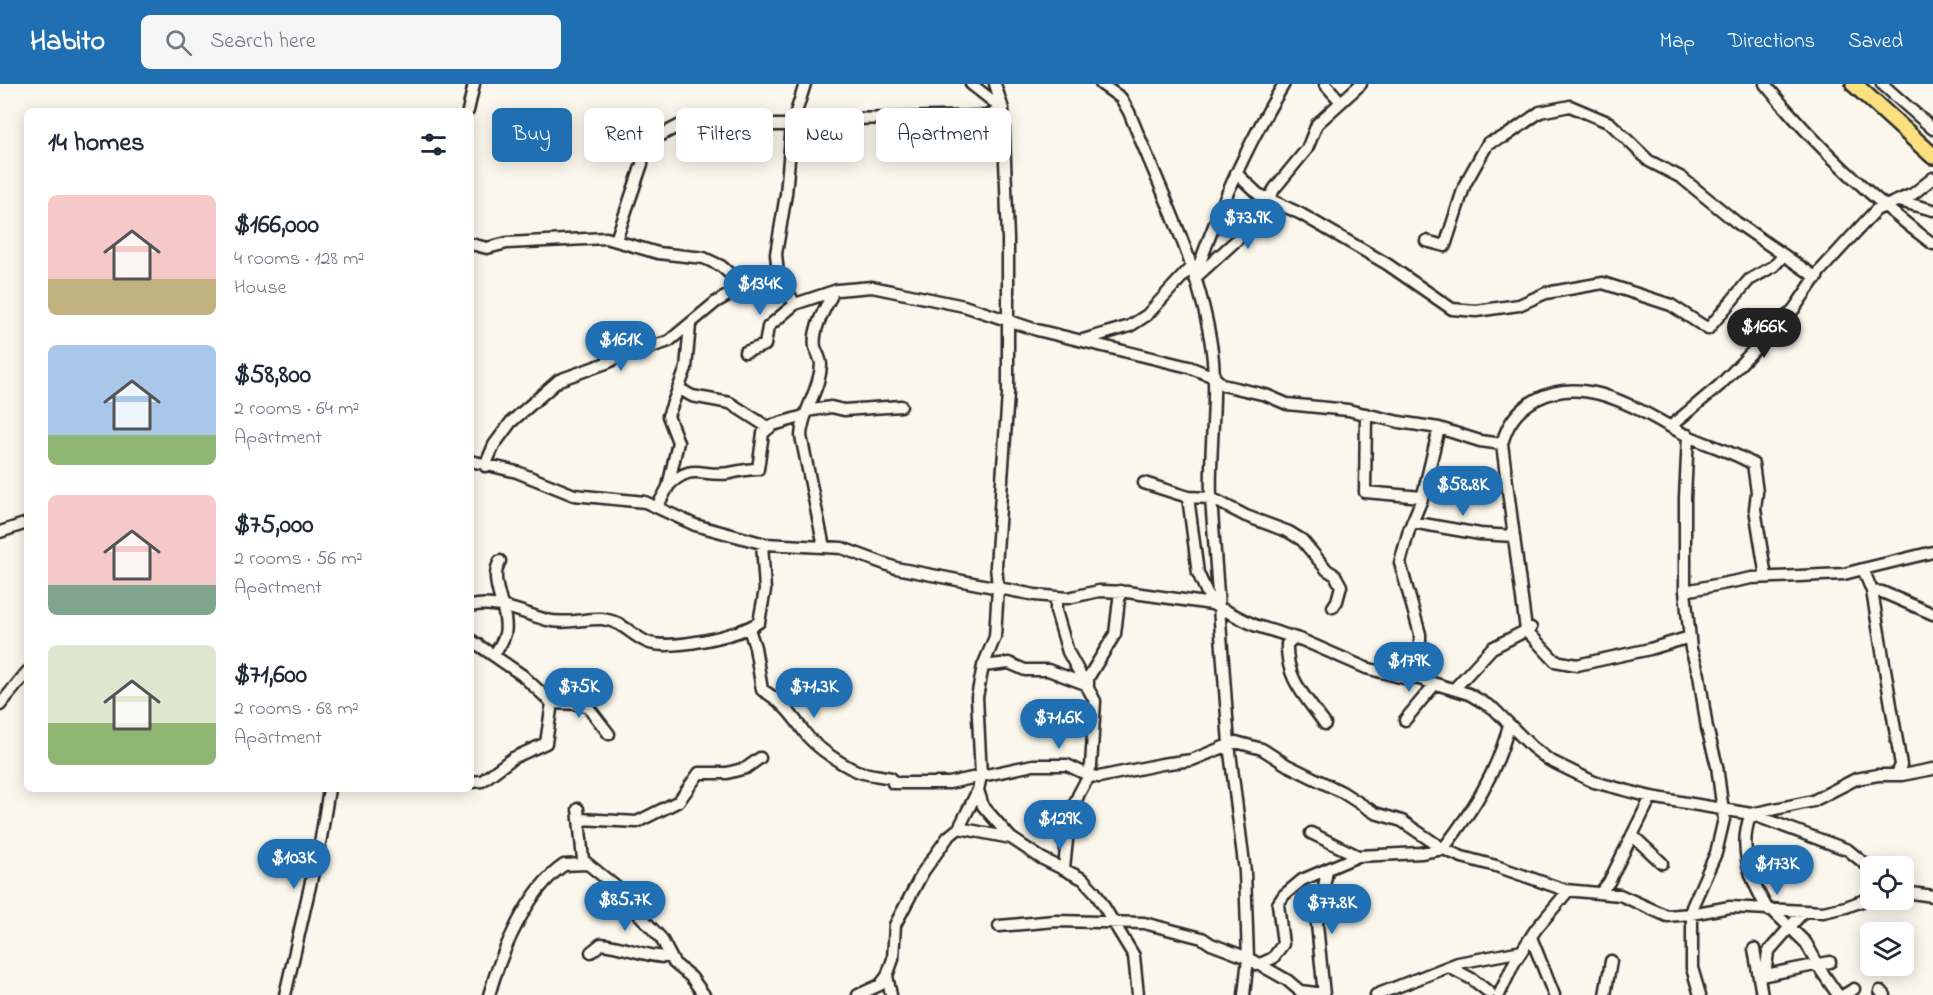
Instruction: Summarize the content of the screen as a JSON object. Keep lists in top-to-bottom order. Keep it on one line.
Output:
{"page":{"header":"Habito","search":"Search here","nav":["Map","Directions","Saved"],"chip":["Buy","Rent","Filters","New","Apartment"],"heading":"14 homes","list":[{"name":"$166,000","note":"4 rooms · 128 m² · House"},{"name":"$58,800","note":"2 rooms · 64 m² · Apartment"},{"name":"$75,000","note":"2 rooms · 56 m² · Apartment"},{"name":"$71,600","note":"2 rooms · 68 m² · Apartment"}],"price":["$73.9K","$134K","$166K","$161K","$58.8K","$179K","$75K","$71.3K","$71.6K","$129K","$103K","$173K","$85.7K","$77.8K"]}}
